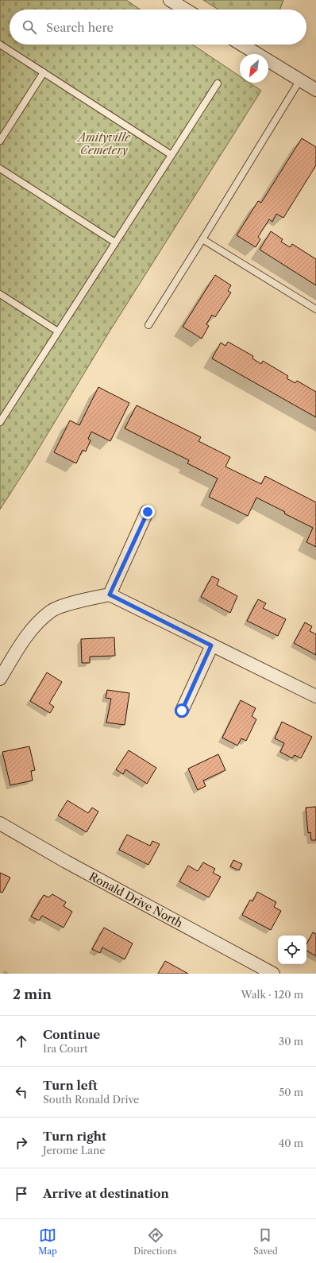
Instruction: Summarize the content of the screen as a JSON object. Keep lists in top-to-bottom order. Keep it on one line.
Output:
{"streets":{"street":["Ronald Drive North"]},"parks":["Amityville Cemetery"],"north":"bottom left","page":{"search":"Search here","heading":["2 min","Walk · 120 m"],"list":[["Continue","Ira Court","30 m"],["Turn left","South Ronald Drive","50 m"],["Turn right","Jerome Lane","40 m"],"Arrive at destination"],"nav":["Map","Directions","Saved"]}}
